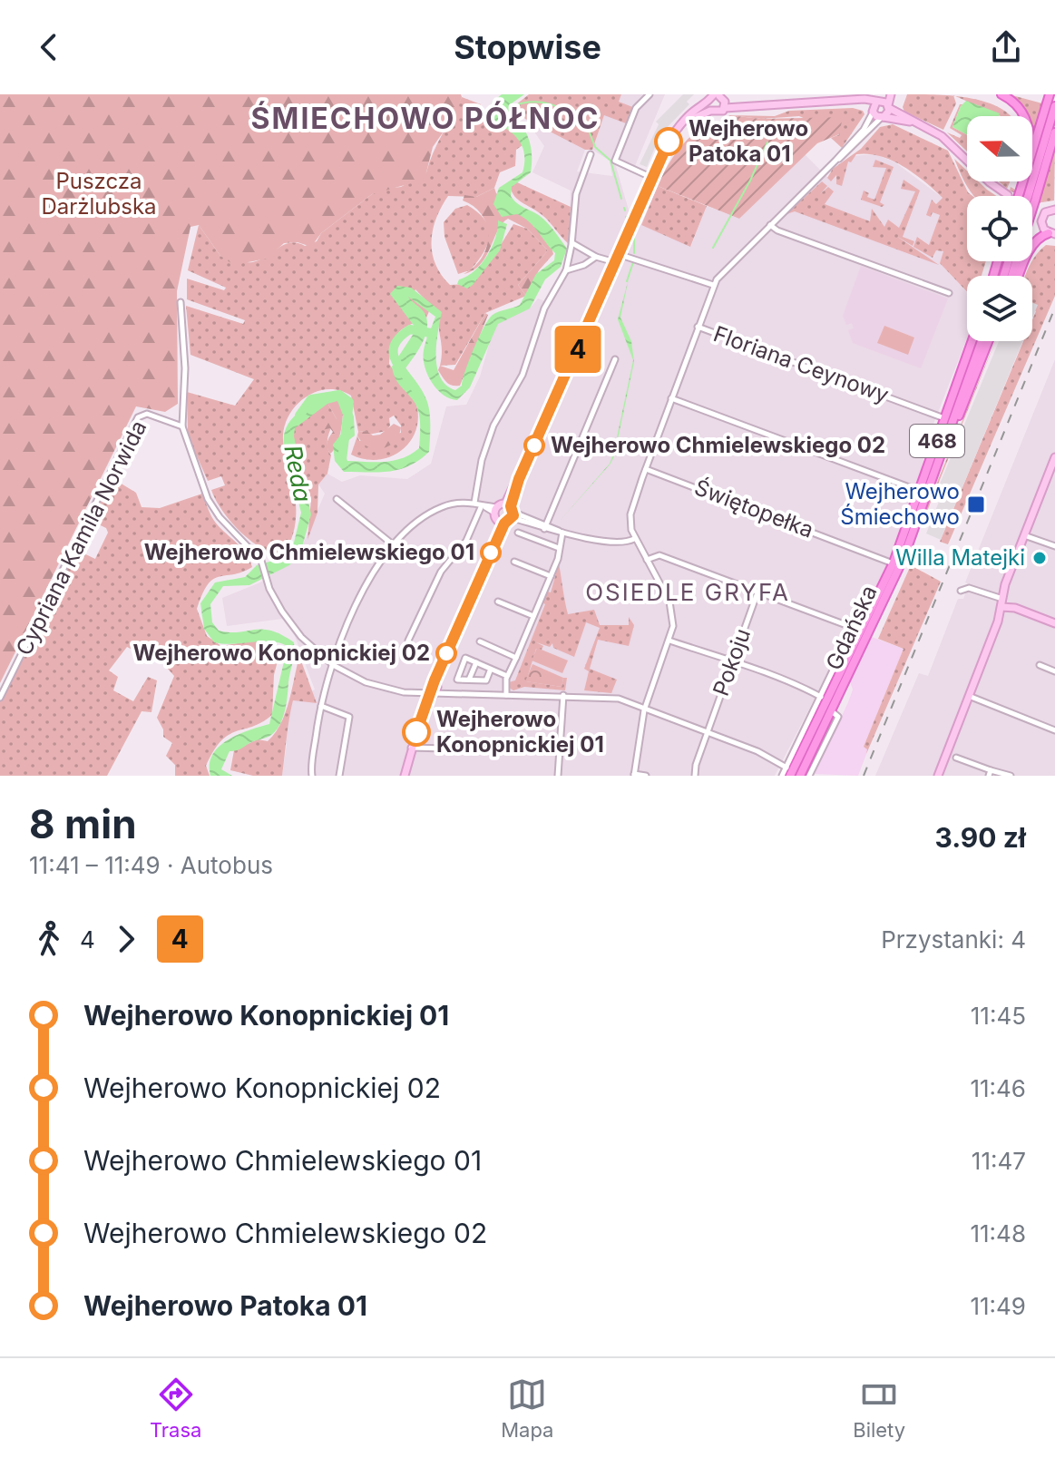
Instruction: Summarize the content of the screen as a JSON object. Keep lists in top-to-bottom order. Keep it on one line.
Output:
{"streets":{"main road":["468","Gdańska"],"street":["Floriana Ceynowy","Świętopełka","Cypriana Kamila Norwida","Pokoju"]},"crossings":[["Floriana Ceynowy","Gdańska"],["Świętopełka","Gdańska"]],"districts":["ŚMIECHOWO PÓŁNOC","OSIEDLE GRYFA"],"water":["Reda"],"parks":["Puszcza Darżlubska"],"places":{"other":["Wejherowo Patoka 01","Wejherowo Chmielewskiego 02","Wejherowo Chmielewskiego 01","Willa Matejki","Wejherowo Konopnickiej 02","Wejherowo Konopnickiej 01"],"transit":["Wejherowo Śmiechowo"]},"lines":["bus line 4"],"north":"left","page":{"header":"Stopwise","on_map":"4","heading":["8 min","11:41 – 11:49 · Autobus","3.90 zł"],"legs":["4","4","Przystanki: 4"],"list":[{"name":"Wejherowo Konopnickiej 01","value":"11:45"},{"name":"Wejherowo Konopnickiej 02","value":"11:46"},{"name":"Wejherowo Chmielewskiego 01","value":"11:47"},{"name":"Wejherowo Chmielewskiego 02","value":"11:48"},{"name":"Wejherowo Patoka 01","value":"11:49"}],"tabs":["Trasa","Mapa","Bilety"]}}
